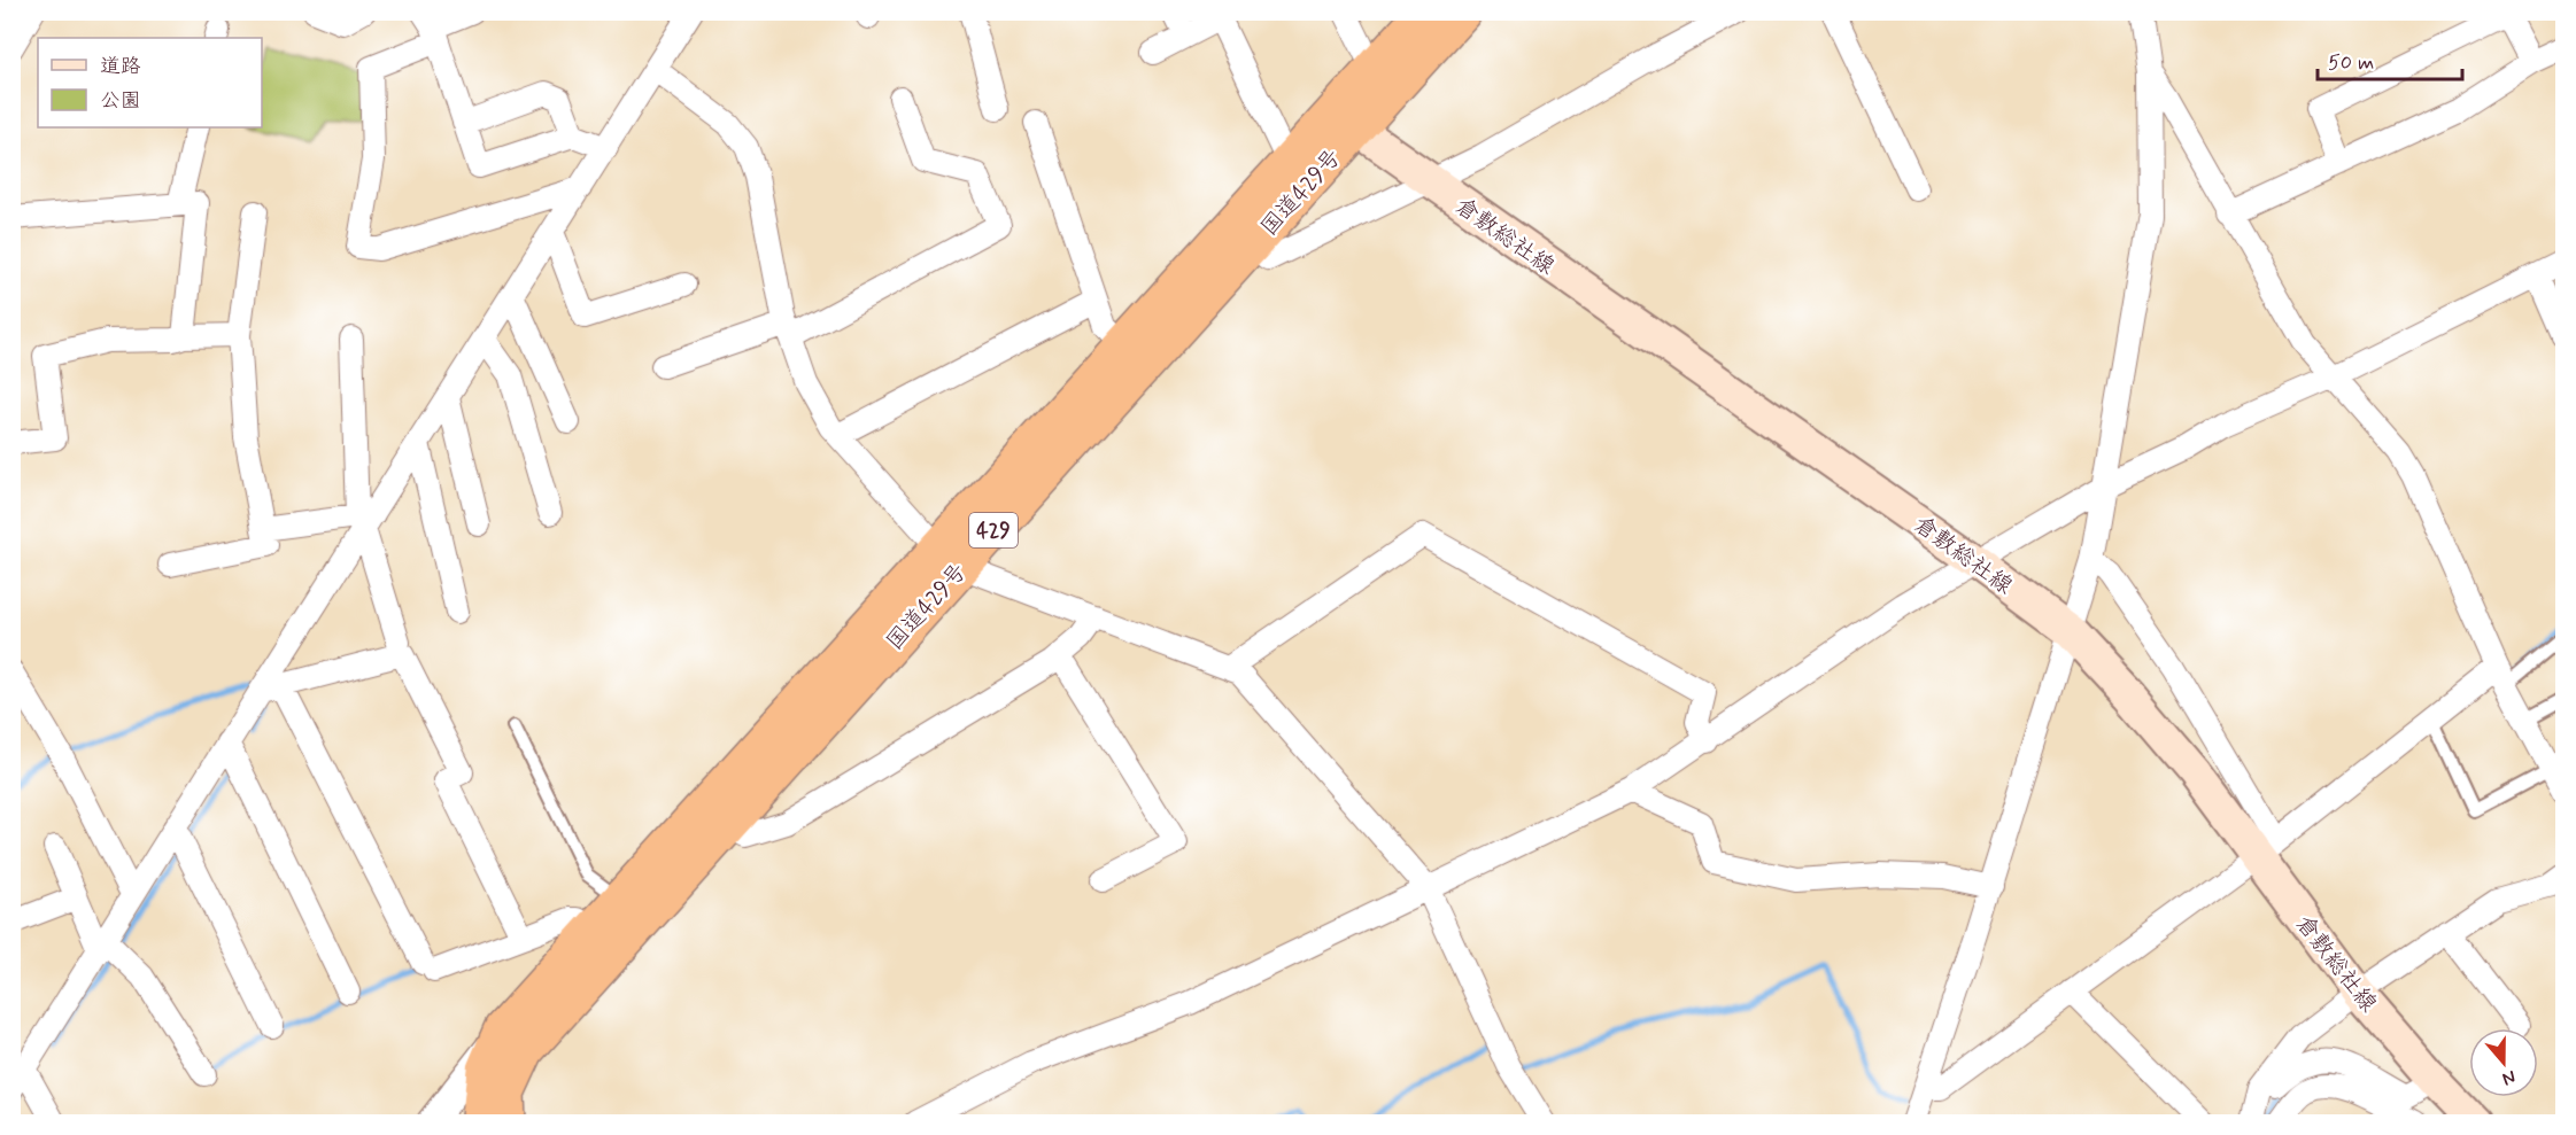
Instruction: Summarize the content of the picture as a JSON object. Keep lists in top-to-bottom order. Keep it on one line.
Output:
{"streets":{"highway":["国道429号","429"],"main road":["倉敷総社線"]},"crossings":[["国道429号","倉敷総社線"]],"legend":["道路","公園"],"scale_bar":"50 m","north":"bottom"}
